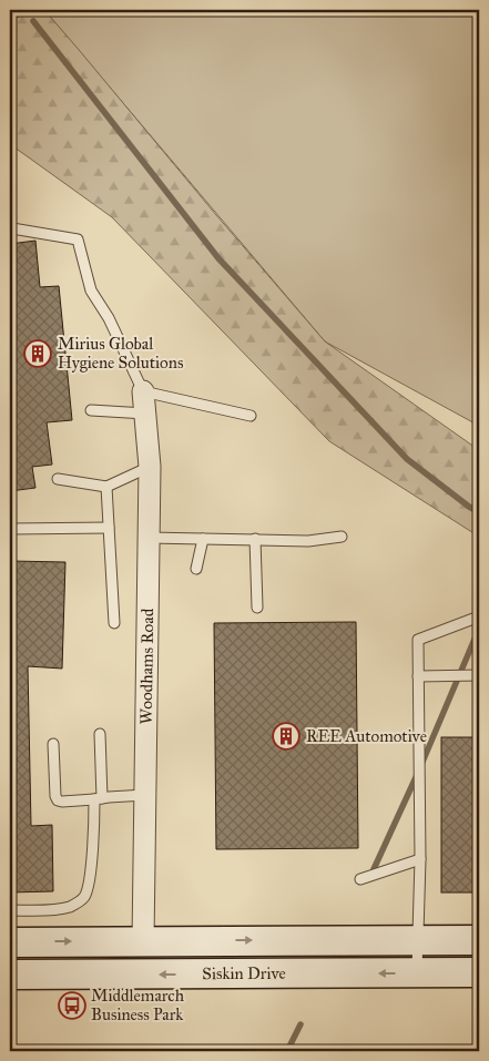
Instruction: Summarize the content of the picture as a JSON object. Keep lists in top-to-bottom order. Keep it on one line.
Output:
{"streets":{"street":["Woodhams Road","Siskin Drive"]},"crossings":[["Woodhams Road","Siskin Drive"]],"places":{"building":["Mirius Global Hygiene Solutions","REE Automotive"],"bus stop":["Middlemarch Business Park"]}}
